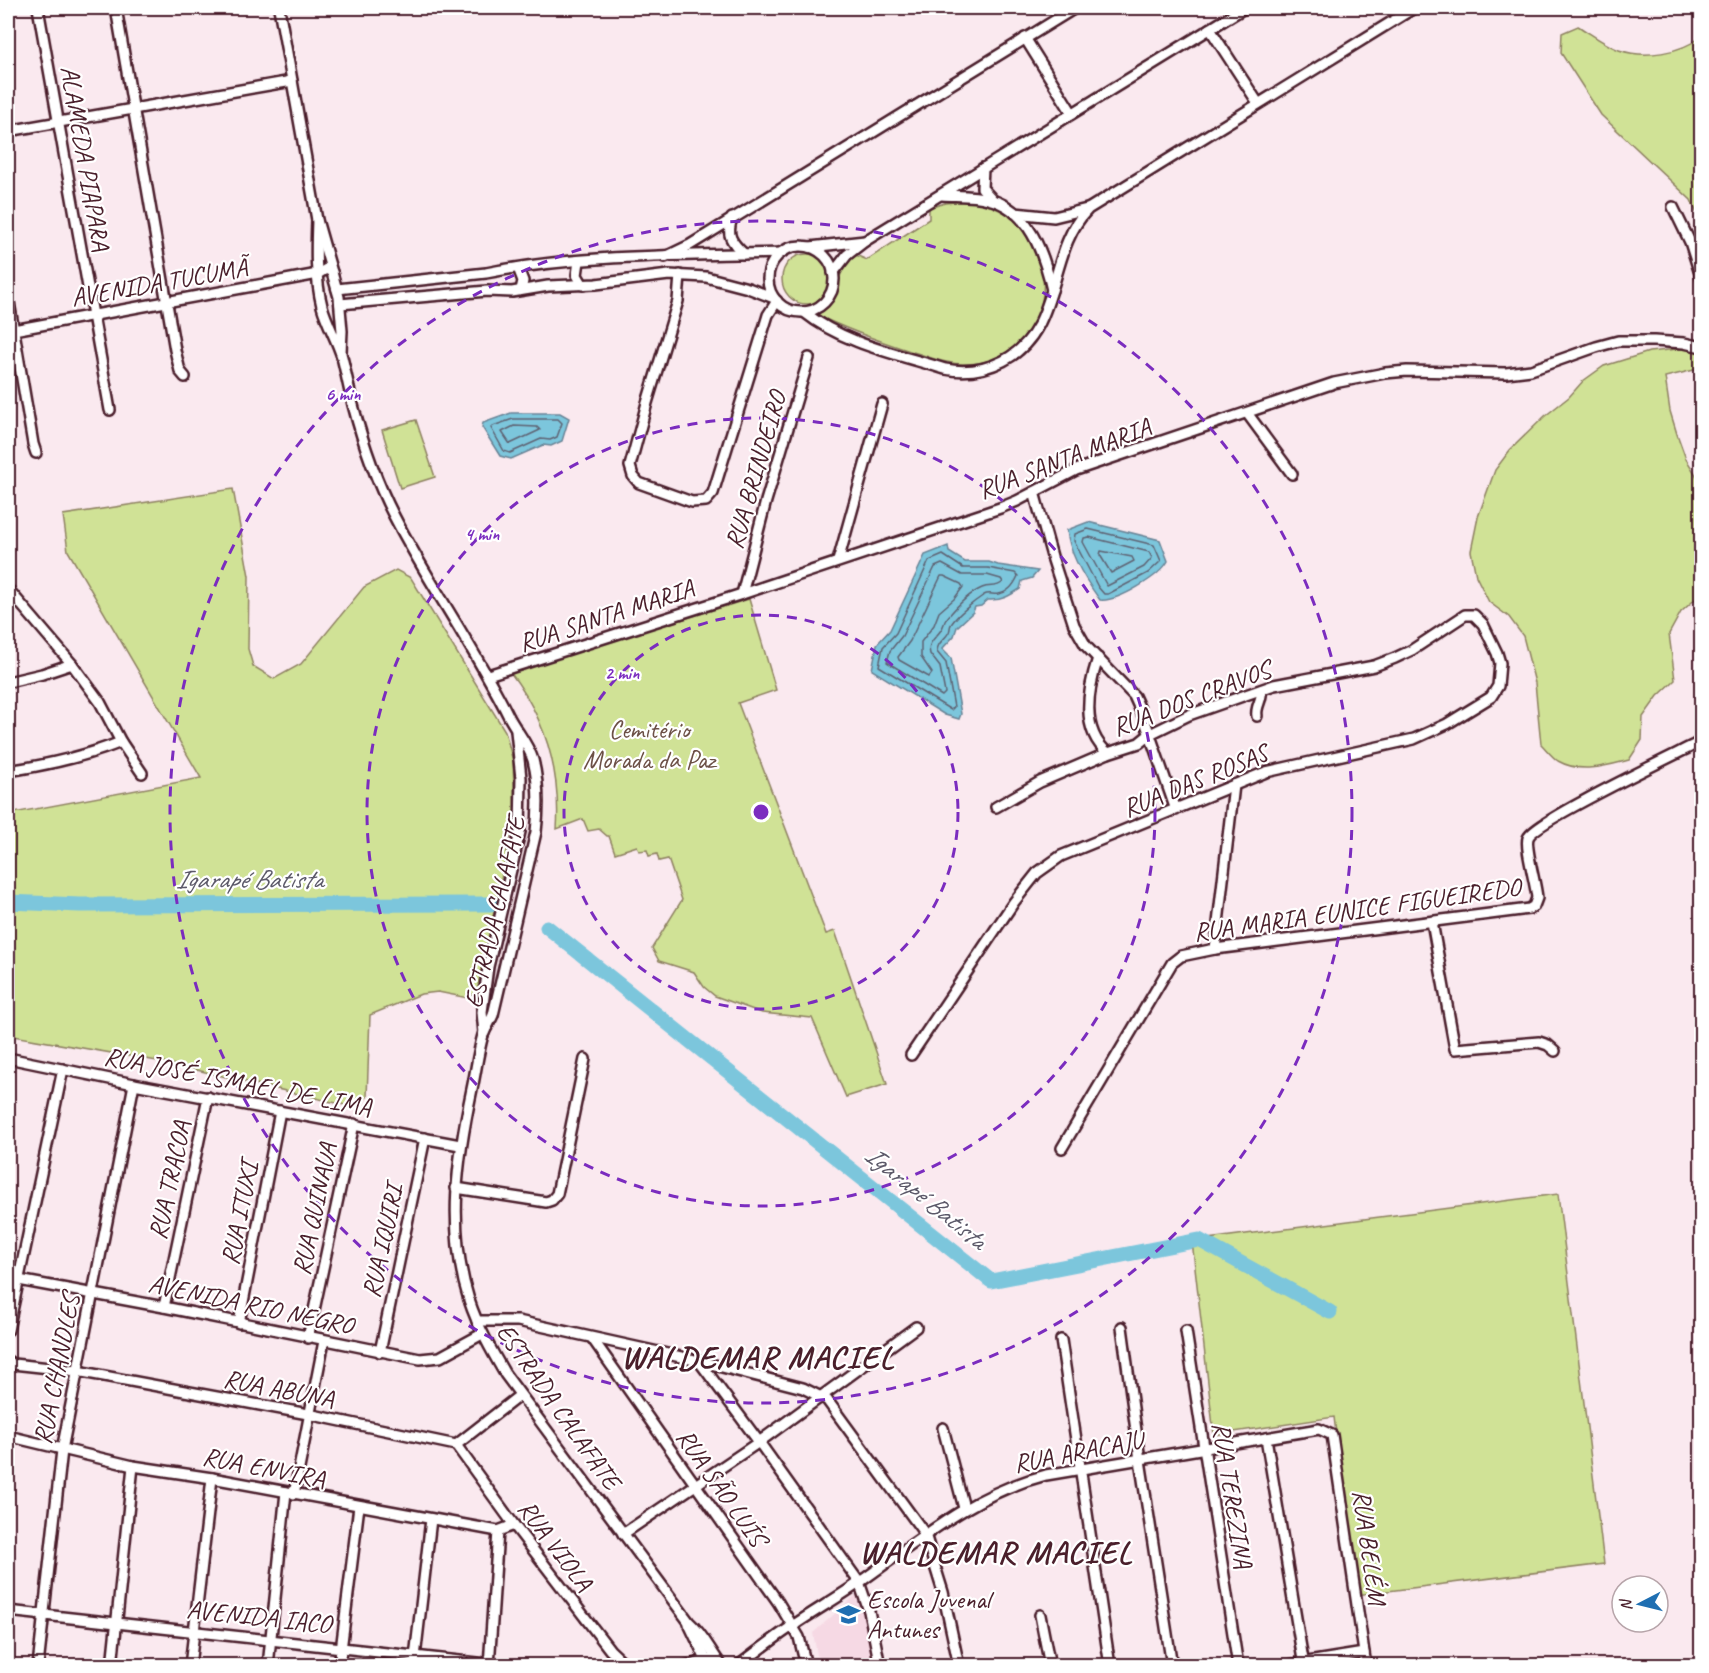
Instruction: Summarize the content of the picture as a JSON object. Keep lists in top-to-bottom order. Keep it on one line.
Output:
{"streets":{"street":["ALAMEDA PIAPARA","AVENIDA TUCUMÃ","RUA SANTA MARIA","RUA BRINDEIRO","RUA DOS CRAVOS","RUA DAS ROSAS","RUA MARIA EUNICE FIGUEIREDO","ESTRADA CALAFATE","RUA JOSÉ ISMAEL DE LIMA","RUA TRACOA","RUA QUINAUA","RUA ITUXI","RUA IQUIRI","AVENIDA RIO NEGRO","RUA CHANDLES","RUA ABUNA","RUA ARACAJU","RUA ENVIRA","RUA SÃO LUÍS","RUA TEREZINA","RUA VIOLA","RUA BELÉM","AVENIDA IACO"]},"crossings":[["ALAMEDA PIAPARA","AVENIDA TUCUMÃ"],["AVENIDA TUCUMÃ","ESTRADA CALAFATE"],["RUA SANTA MARIA","RUA BRINDEIRO"],["RUA SANTA MARIA","ESTRADA CALAFATE"],["RUA DOS CRAVOS","RUA DAS ROSAS"],["ESTRADA CALAFATE","RUA JOSÉ ISMAEL DE LIMA"],["ESTRADA CALAFATE","AVENIDA RIO NEGRO"],["RUA JOSÉ ISMAEL DE LIMA","RUA TRACOA"],["RUA JOSÉ ISMAEL DE LIMA","RUA QUINAUA"],["RUA JOSÉ ISMAEL DE LIMA","RUA ITUXI"],["RUA JOSÉ ISMAEL DE LIMA","RUA IQUIRI"],["RUA JOSÉ ISMAEL DE LIMA","RUA CHANDLES"],["RUA TRACOA","AVENIDA RIO NEGRO"],["RUA QUINAUA","AVENIDA RIO NEGRO"],["RUA ITUXI","AVENIDA RIO NEGRO"],["RUA IQUIRI","AVENIDA RIO NEGRO"],["AVENIDA RIO NEGRO","RUA CHANDLES"],["RUA CHANDLES","RUA ABUNA"],["RUA CHANDLES","RUA ENVIRA"],["RUA CHANDLES","AVENIDA IACO"],["RUA ABUNA","RUA VIOLA"],["RUA ARACAJU","RUA SÃO LUÍS"],["RUA ARACAJU","RUA TEREZINA"],["RUA ARACAJU","RUA BELÉM"]],"districts":["WALDEMAR MACIEL","WALDEMAR MACIEL"],"water":["Igarapé Batista"],"parks":["Cemitério Morada da Paz"],"places":{"school or university":["Escola Juvenal Antunes"]},"north":"left","rings":["6 min","4 min","2 min"]}
